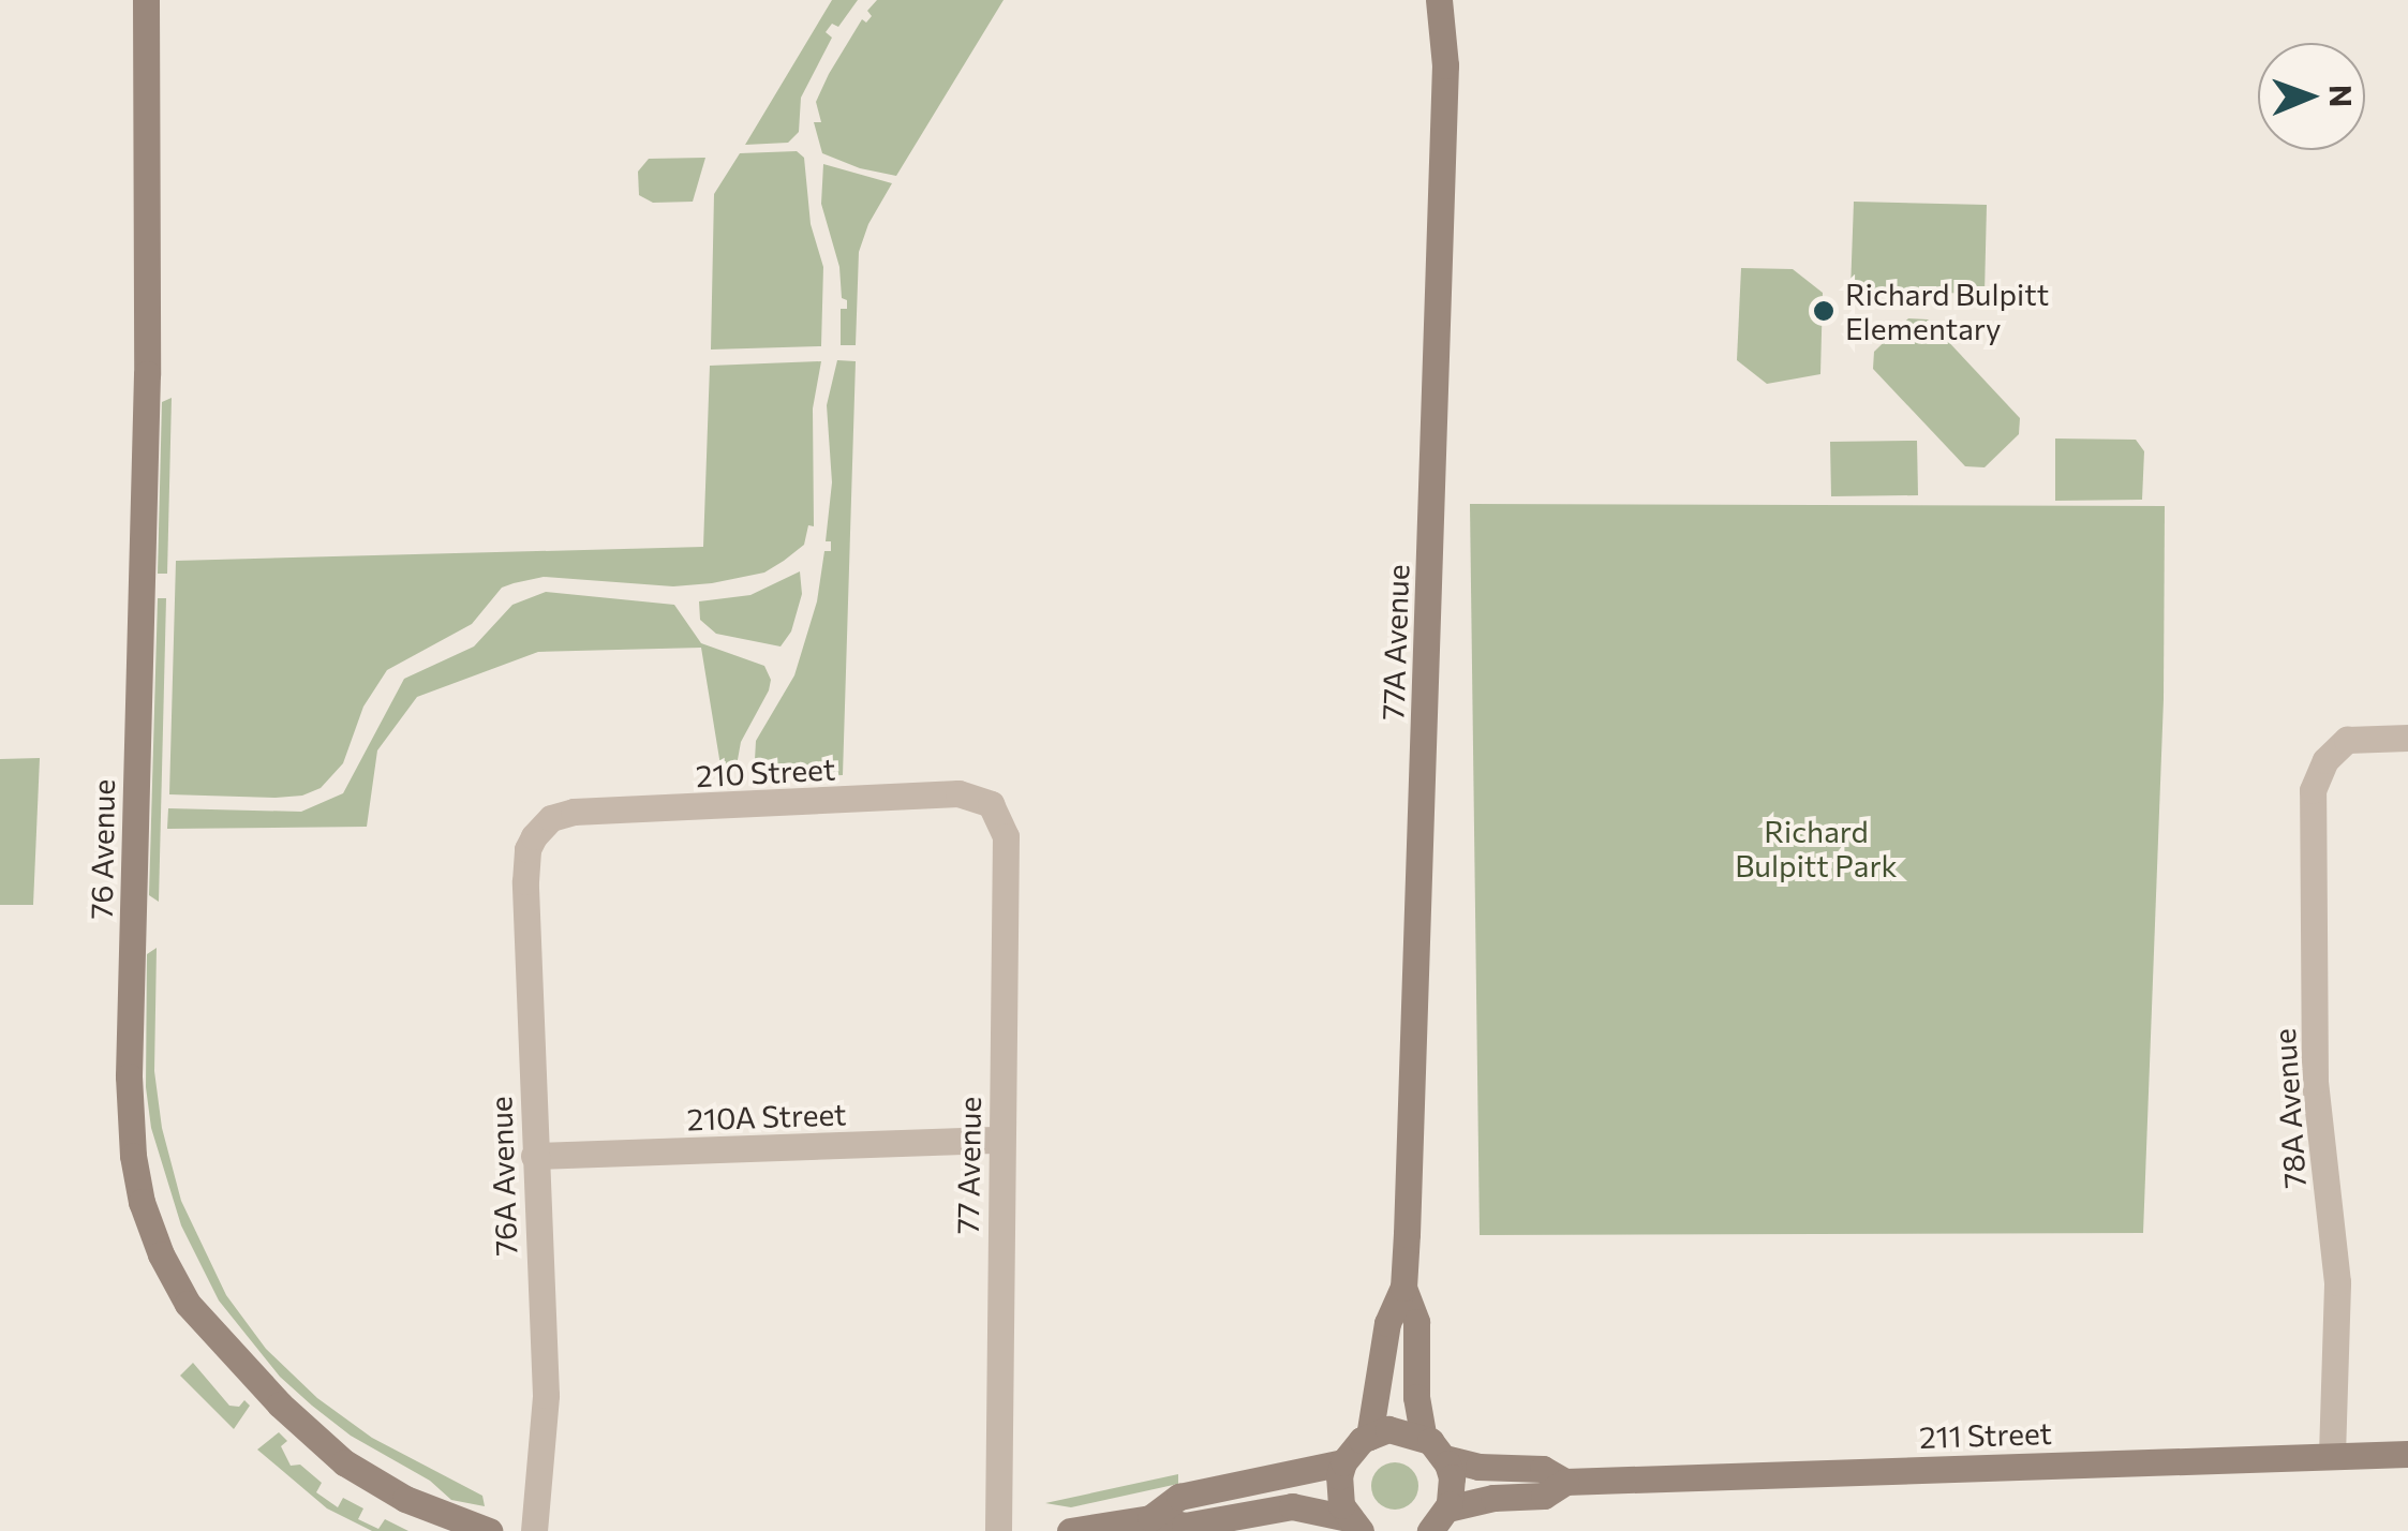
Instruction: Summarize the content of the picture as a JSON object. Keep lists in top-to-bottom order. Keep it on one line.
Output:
{"streets":{"street":["77A Avenue","210 Street","76 Avenue","78A Avenue","210A Street","77 Avenue","76A Avenue","211 Street"]},"crossings":[["210 Street","77 Avenue"],["210 Street","76A Avenue"],["78A Avenue","211 Street"],["210A Street","77 Avenue"],["210A Street","76A Avenue"]],"parks":["Richard Bulpitt Park"],"places":["Richard Bulpitt Elementary"],"north":"right"}
